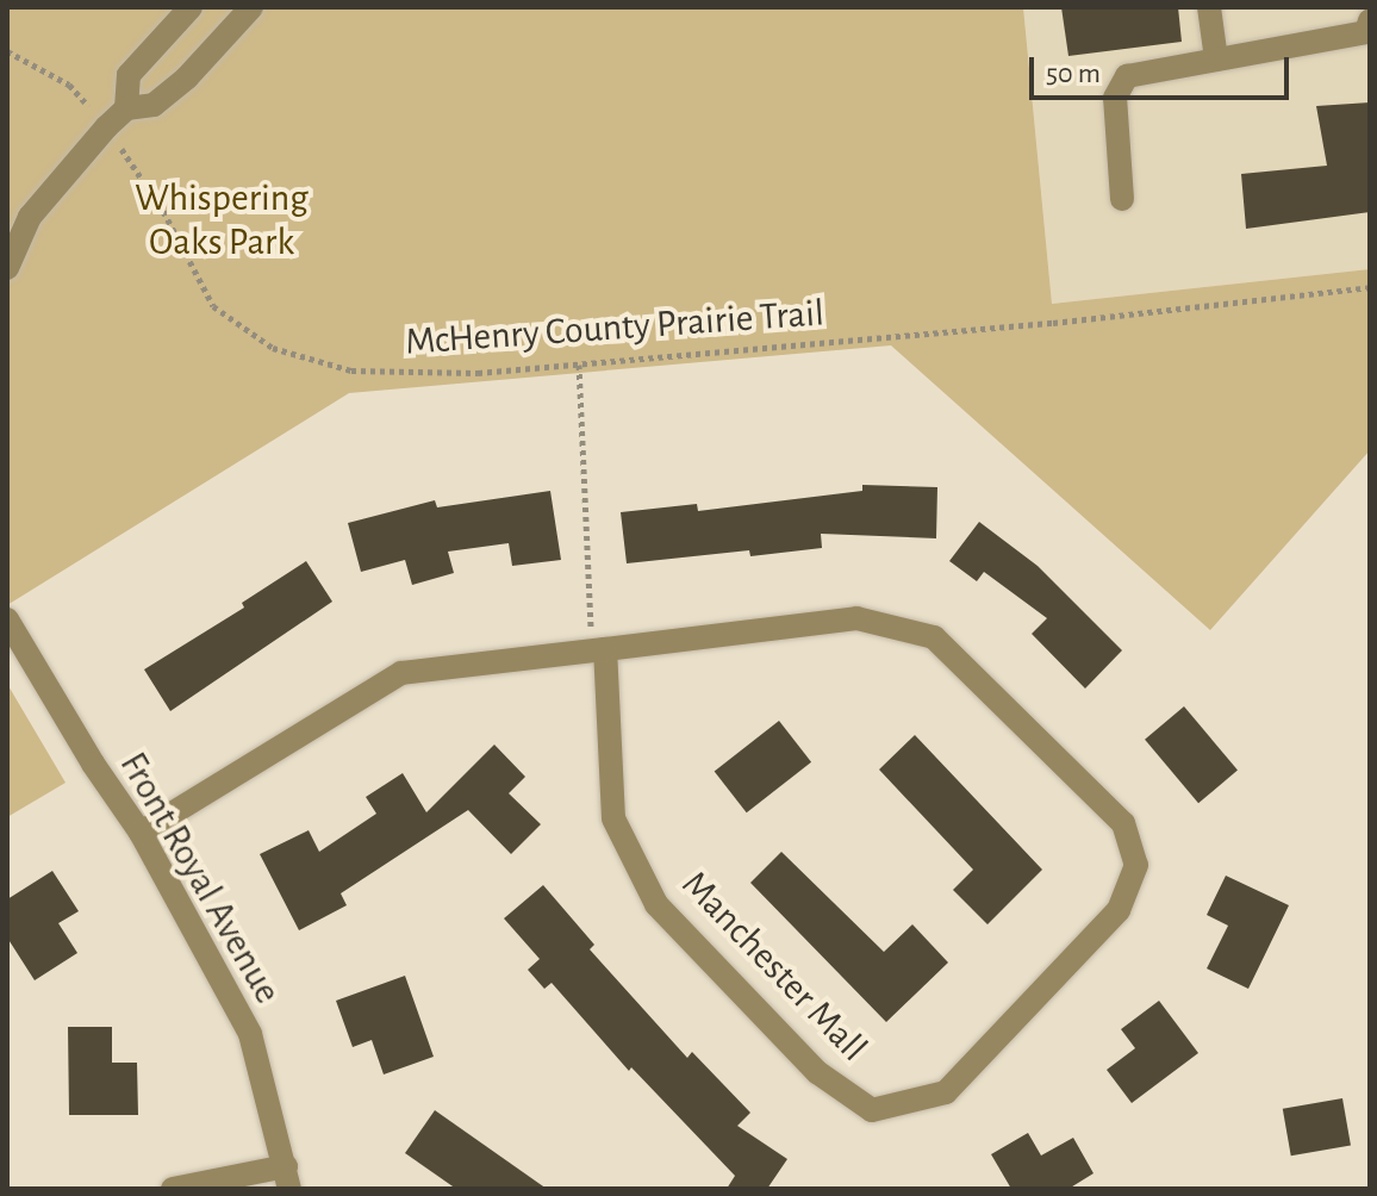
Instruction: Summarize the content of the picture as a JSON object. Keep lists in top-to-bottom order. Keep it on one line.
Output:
{"streets":{"street":["Front Royal Avenue","Manchester Mall"],"path":["McHenry County Prairie Trail"]},"crossings":[["Front Royal Avenue","Manchester Mall"]],"parks":["Whispering Oaks Park"],"scale_bar":"50 m"}
